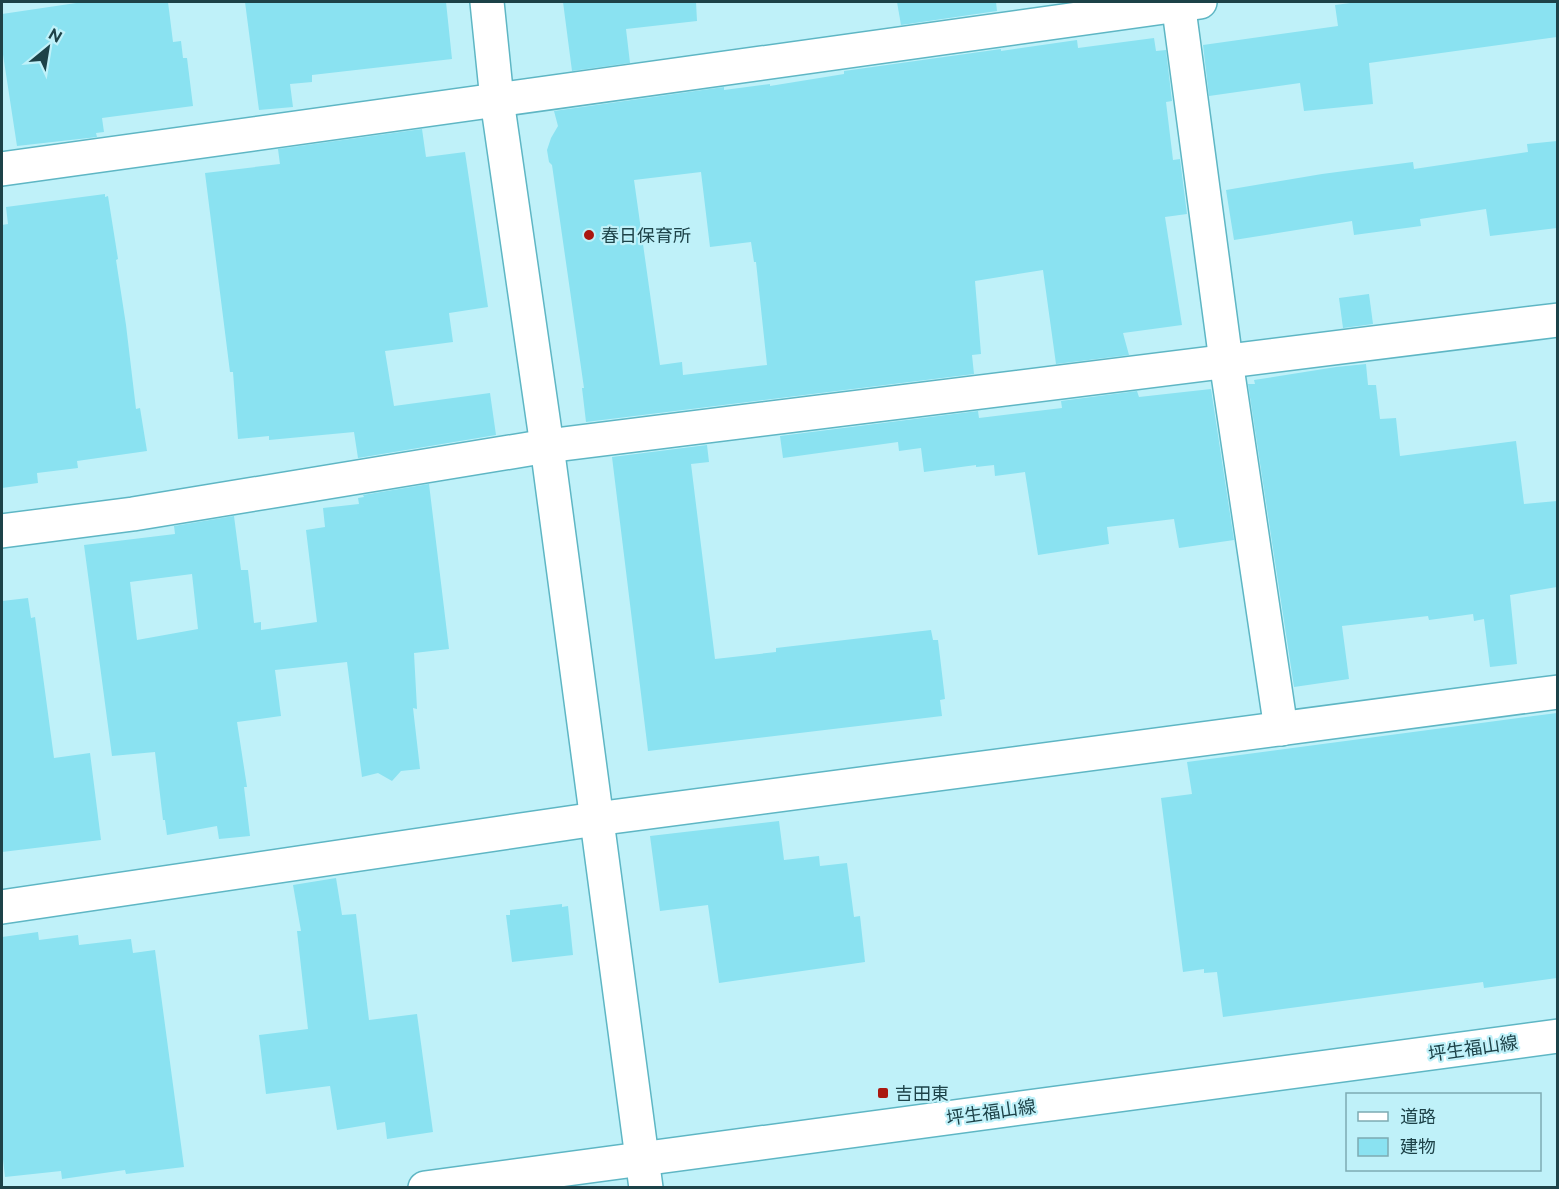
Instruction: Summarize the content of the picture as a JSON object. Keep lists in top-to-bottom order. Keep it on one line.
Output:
{"streets":{"street":["坪生福山線"]},"places":{"other":["春日保育所"],"transit":["吉田東"]},"legend":["道路","建物"],"north":"top right"}
